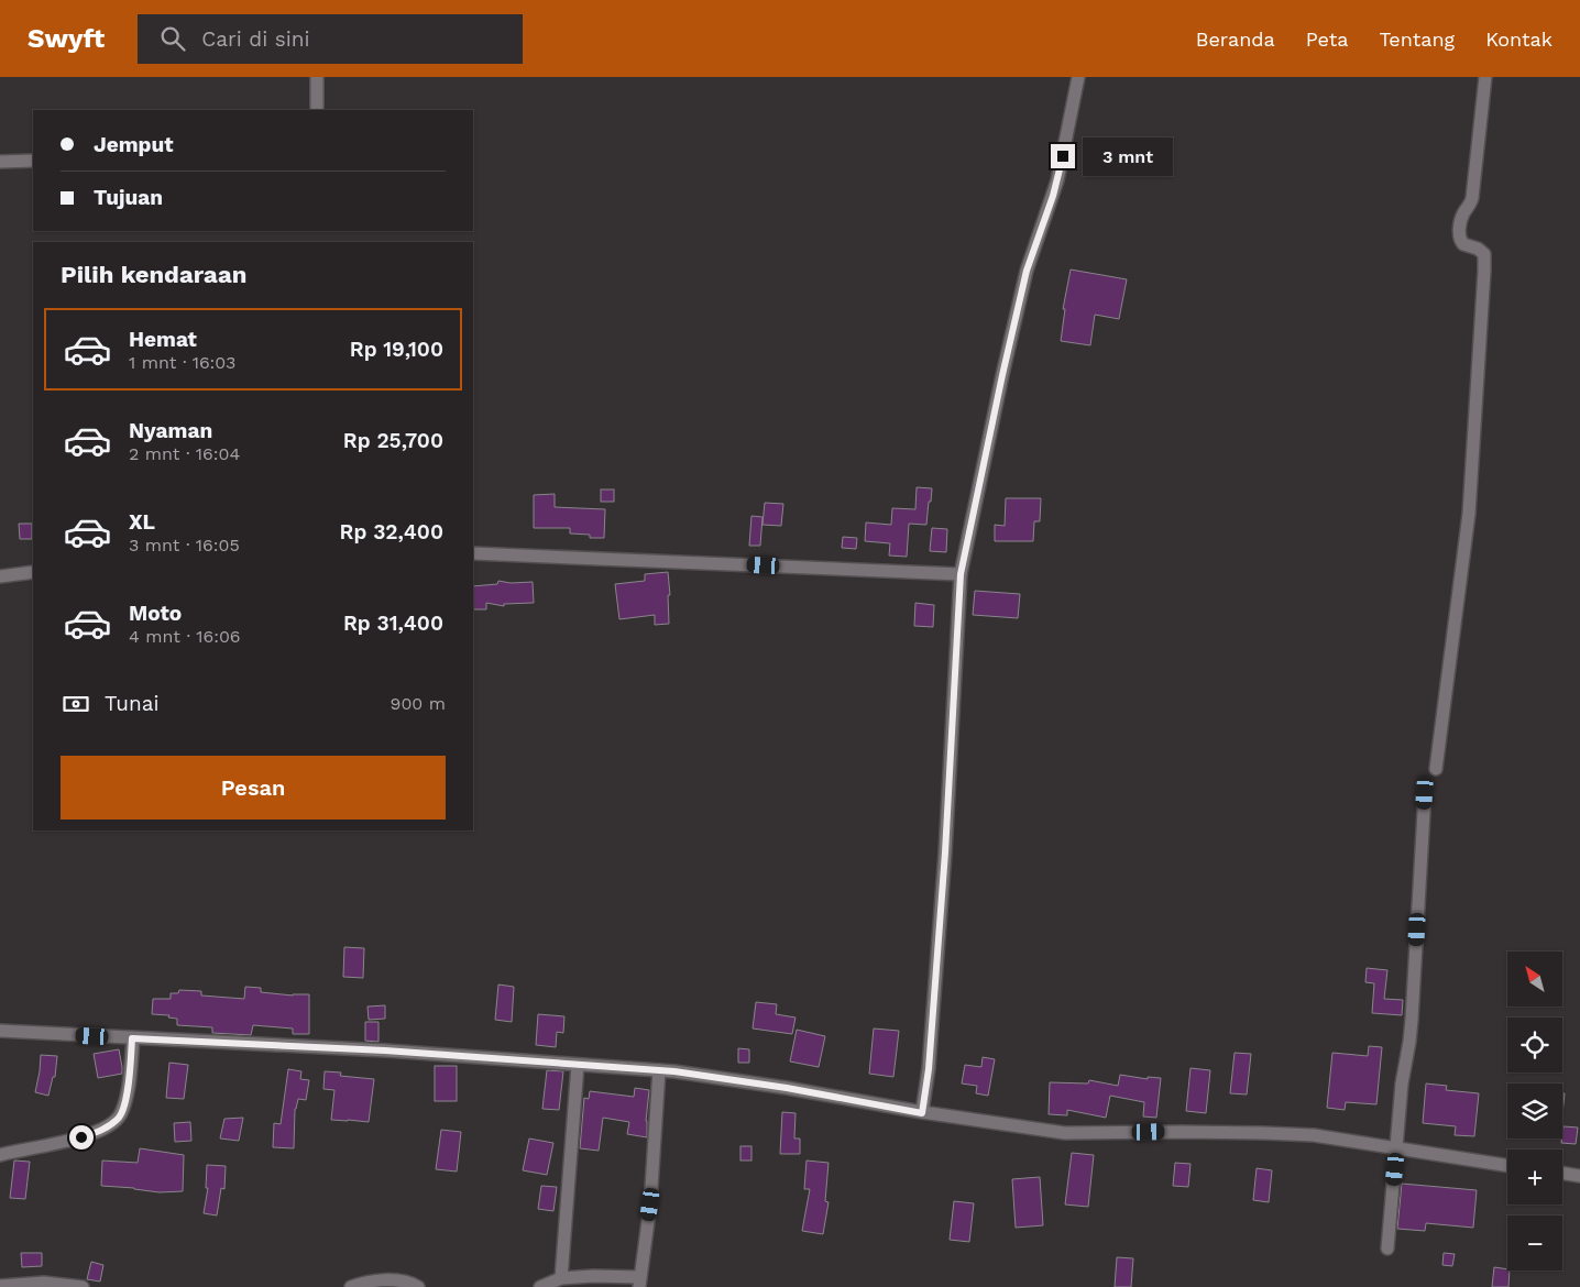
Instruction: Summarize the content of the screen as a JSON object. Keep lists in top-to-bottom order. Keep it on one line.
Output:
{"north":"top left","page":{"header":"Swyft","search":"Cari di sini","nav":["Beranda","Peta","Tentang","Kontak"],"banner":["Jemput","Tujuan"],"bubble":"3 mnt","heading":"Pilih kendaraan","list":[{"name":"Hemat","note":"1 mnt · 16:03","value":"Rp 19,100"},{"name":"Nyaman","note":"2 mnt · 16:04","value":"Rp 25,700"},{"name":"XL","note":"3 mnt · 16:05","value":"Rp 32,400"},{"name":"Moto","note":"4 mnt · 16:06","value":"Rp 31,400"}],"pay":["Tunai","900 m"],"buttons":"Pesan","map_buttons":["+","−"]}}
